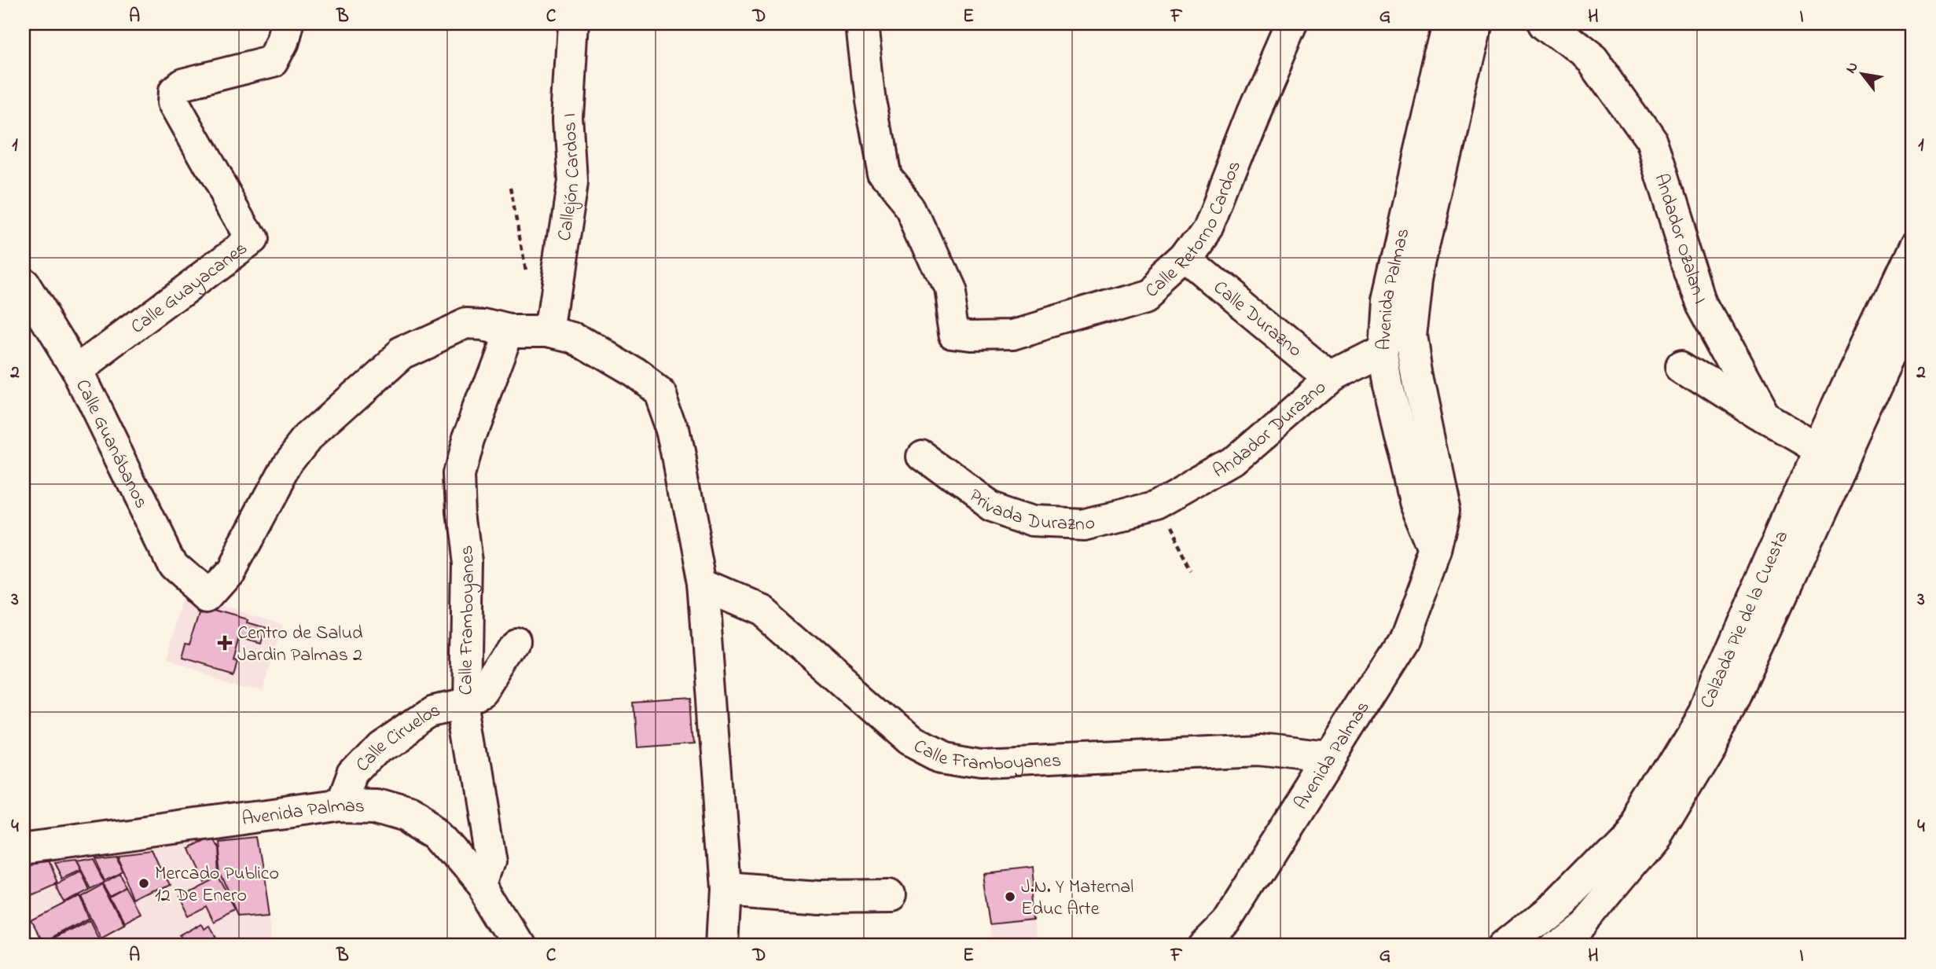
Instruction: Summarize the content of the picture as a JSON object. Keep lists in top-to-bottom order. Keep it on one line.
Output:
{"streets":{"street":["Callejón Cardos I","Calle Retorno Cardos","Andador Ozalan I","Calle Guayacanes","Avenida Palmas","Calle Durazno","Andador Durazno","Calle Guanábanos","Privada Durazno","Calzada Pie de la Cuesta","Calle Framboyanes","Calle Ciruelos"]},"crossings":[["Calle Retorno Cardos","Calle Durazno"],["Calle Guayacanes","Calle Guanábanos"],["Avenida Palmas","Andador Durazno"],["Avenida Palmas","Calle Framboyanes"],["Avenida Palmas","Calle Ciruelos"],["Calle Durazno","Andador Durazno"],["Andador Durazno","Privada Durazno"],["Calle Guanábanos","Calle Framboyanes"],["Calle Framboyanes","Calle Ciruelos"]],"places":{"health":["Centro de Salud Jardin Palmas 2"],"other":["Mercado Publico 12 De Enero","J.N. Y Maternal Educ Arte"]},"north":"top left","grid":{"columns":["A","B","C","D","E","F","G","H","I"],"rows":["1","2","3","4"]}}
